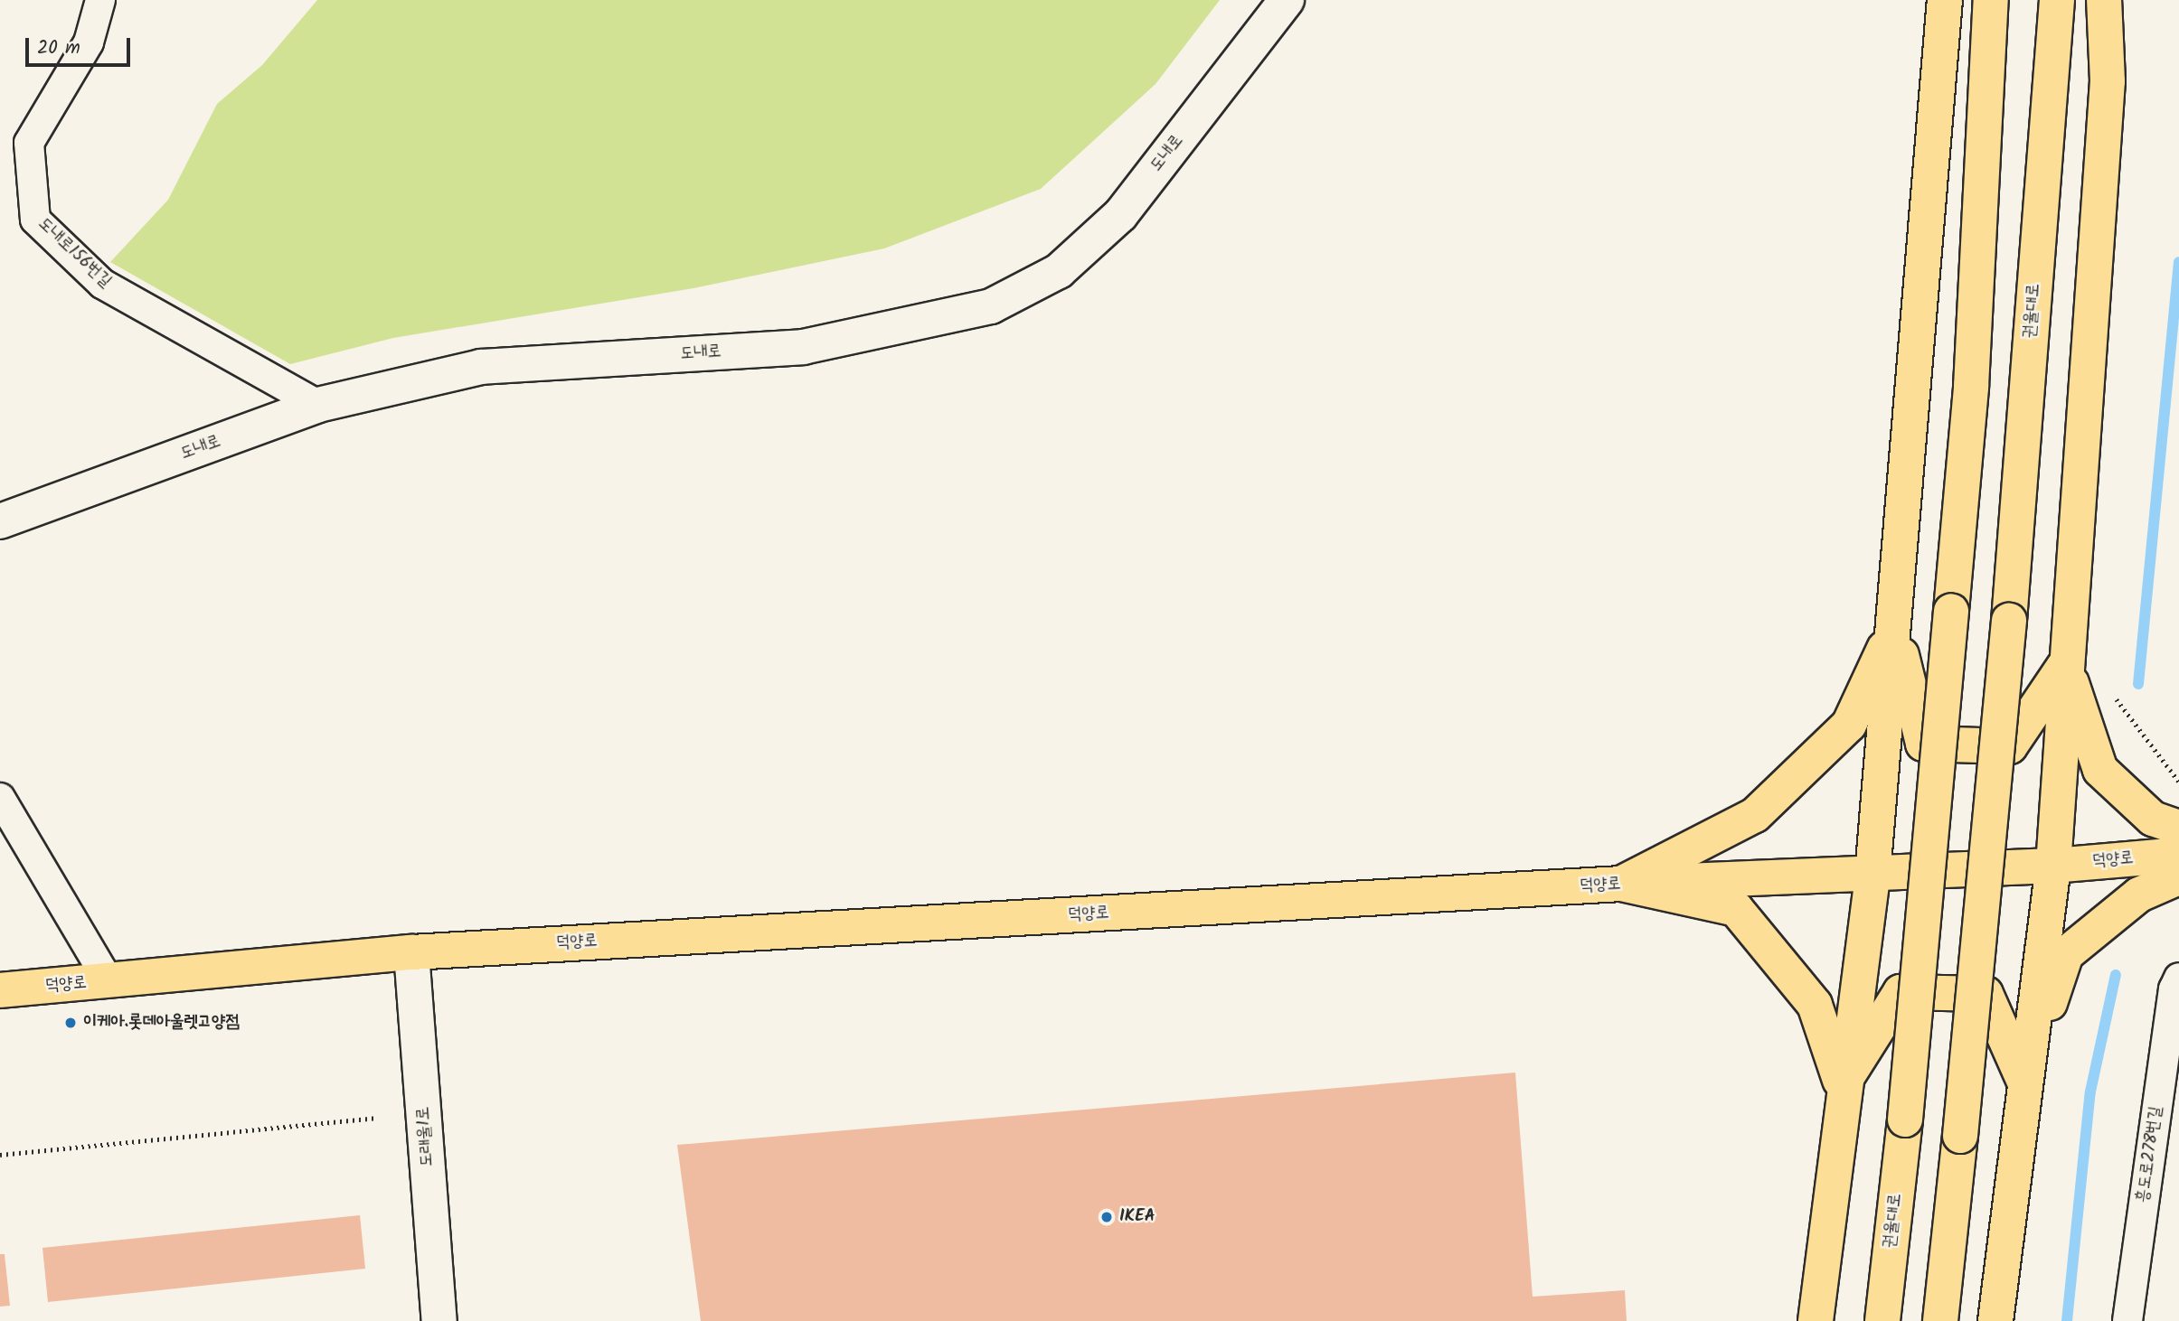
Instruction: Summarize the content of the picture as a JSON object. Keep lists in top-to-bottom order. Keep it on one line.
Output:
{"streets":{"main road":["권율대로","덕양로"],"street":["도내로","도내로156번길","도래울1로","흥도로278번길"]},"crossings":[["도내로","도내로156번길"],["덕양로","도래울1로"]],"places":["이케아.롯데아울렛고양점","IKEA"],"scale_bar":"20 m"}
